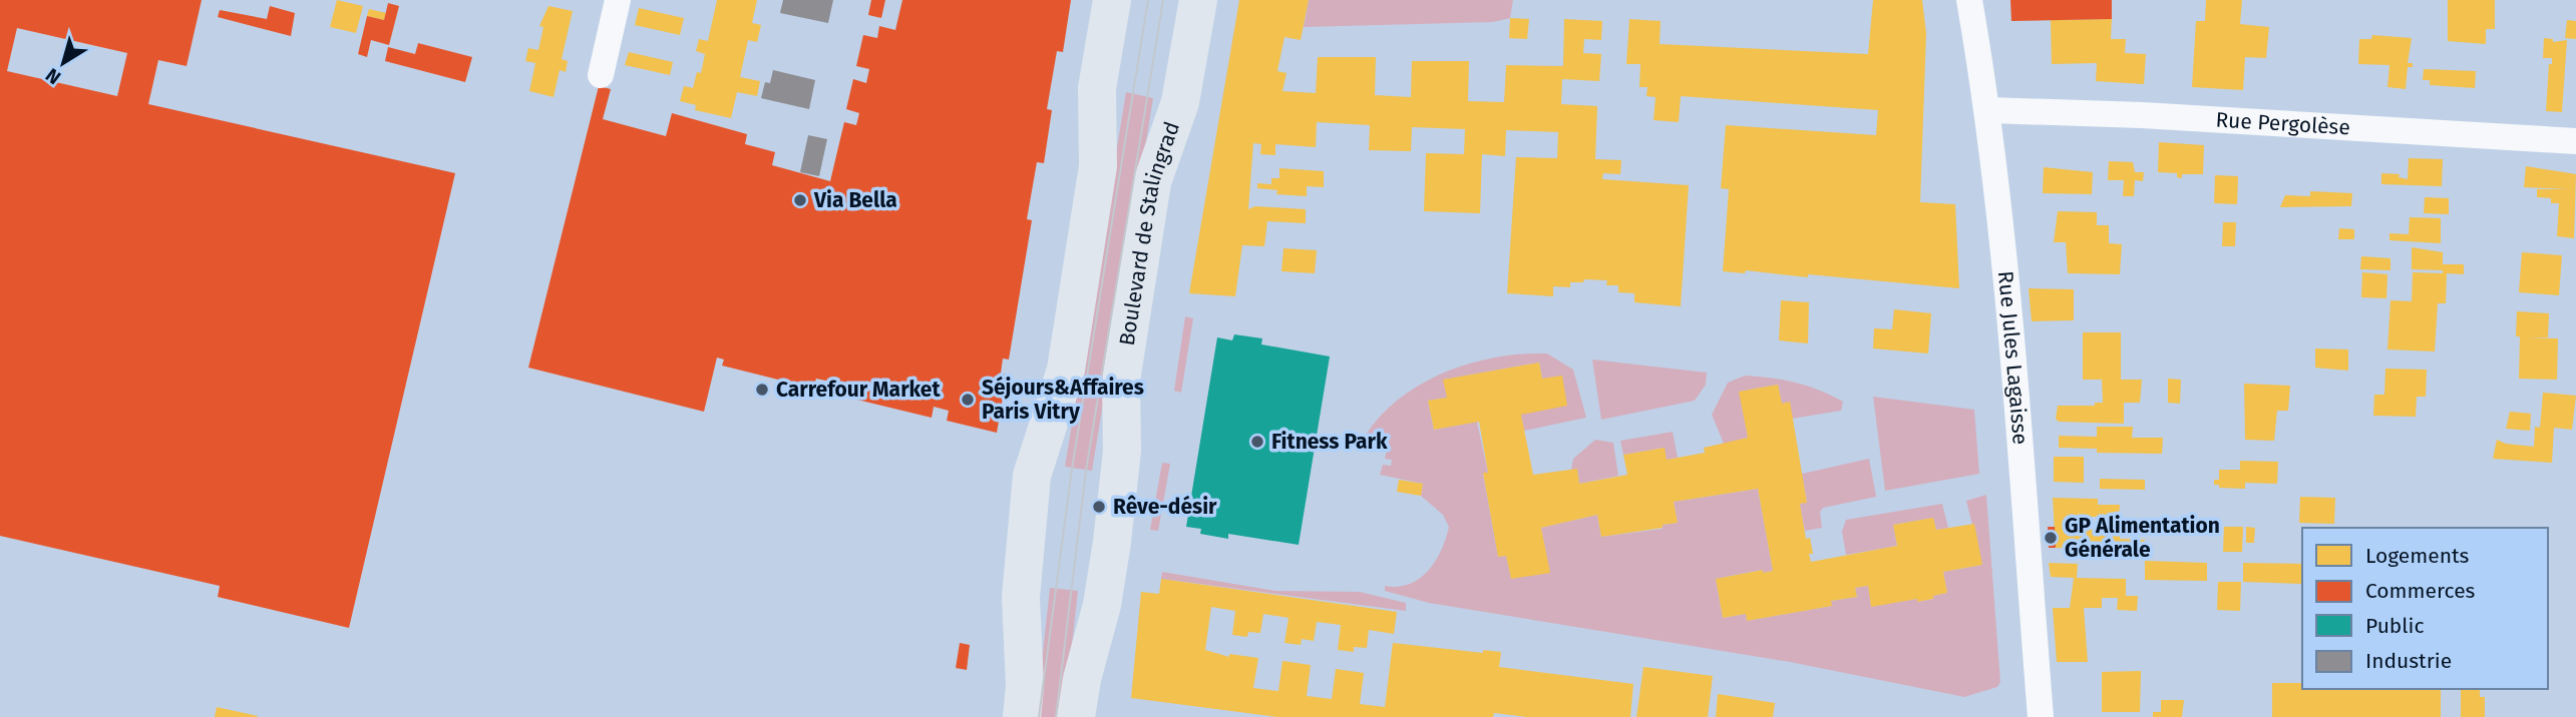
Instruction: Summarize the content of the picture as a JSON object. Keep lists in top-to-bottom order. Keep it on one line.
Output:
{"streets":{"main road":["Boulevard de Stalingrad"],"street":["Rue Pergolèse","Rue Jules Lagaisse"]},"crossings":[["Rue Pergolèse","Rue Jules Lagaisse"]],"places":["Via Bella","Carrefour Market","Séjours&Affaires Paris Vitry","Fitness Park","Rêve-désir","GP Alimentation Générale"],"legend":["Logements","Commerces","Public","Industrie"],"north":"bottom left"}
